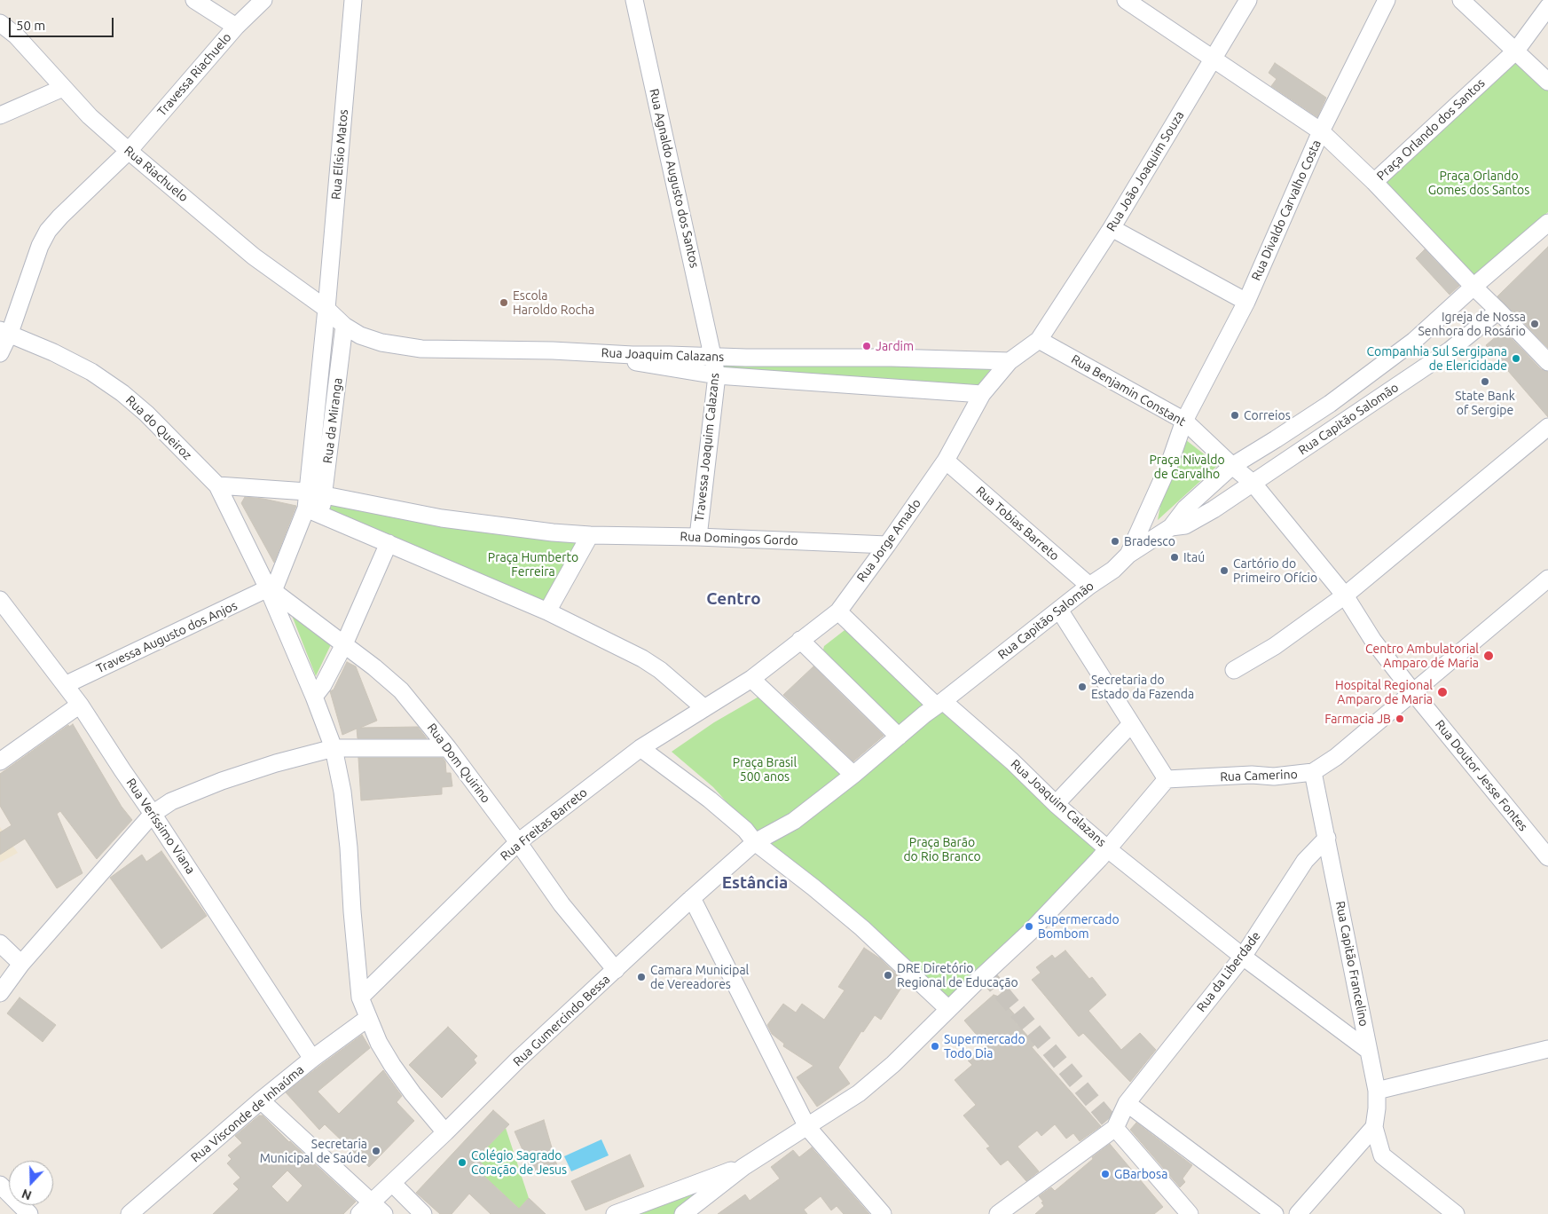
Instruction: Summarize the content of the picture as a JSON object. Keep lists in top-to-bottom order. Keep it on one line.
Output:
{"streets":{"street":["Travessa Riachuelo","Praça Orlando dos Santos","Rua Elísio Matos","Rua João Joaquim Souza","Rua Riachuelo","Rua Agnaldo Augusto dos Santos","Rua Divaldo Carvalho Costa","Rua Joaquim Calazans","Rua Benjamin Constant","Rua Capitão Salomão","Rua da Miranga","Rua do Queiroz","Travessa Joaquim Calazans","Rua Tobias Barreto","Rua Domingos Gordo","Rua Jorge Amado","Travessa Augusto dos Anjos","Rua Dom Quirino","Rua Camerino","Rua Doutor Jesse Fontes","Rua Freitas Barreto","Rua Veríssimo Viana","Rua Capitão Francelino","Rua da Liberdade","Rua Gumercindo Bessa","Rua Visconde de Inhaúma"]},"crossings":[["Travessa Riachuelo","Rua Riachuelo"],["Travessa Riachuelo","Rua do Queiroz"],["Praça Orlando dos Santos","Rua Capitão Salomão"],["Rua Elísio Matos","Rua Riachuelo"],["Rua Elísio Matos","Rua Joaquim Calazans"],["Rua Elísio Matos","Rua da Miranga"],["Rua João Joaquim Souza","Rua Benjamin Constant"],["Rua João Joaquim Souza","Rua Jorge Amado"],["Rua Riachuelo","Rua Joaquim Calazans"],["Rua Riachuelo","Rua da Miranga"],["Rua Agnaldo Augusto dos Santos","Rua Joaquim Calazans"],["Rua Agnaldo Augusto dos Santos","Travessa Joaquim Calazans"],["Rua Divaldo Carvalho Costa","Rua Benjamin Constant"],["Rua Divaldo Carvalho Costa","Rua Capitão Salomão"],["Rua Joaquim Calazans","Rua Capitão Salomão"],["Rua Joaquim Calazans","Rua da Miranga"],["Rua Joaquim Calazans","Travessa Joaquim Calazans"],["Rua Joaquim Calazans","Rua Jorge Amado"],["Rua Benjamin Constant","Rua Capitão Salomão"],["Rua Benjamin Constant","Rua Jorge Amado"],["Rua Benjamin Constant","Rua Doutor Jesse Fontes"],["Rua Capitão Salomão","Rua Tobias Barreto"],["Rua Capitão Salomão","Rua Doutor Jesse Fontes"],["Rua do Queiroz","Travessa Augusto dos Anjos"],["Rua do Queiroz","Rua Dom Quirino"],["Rua do Queiroz","Rua Freitas Barreto"],["Rua do Queiroz","Rua Gumercindo Bessa"],["Rua do Queiroz","Rua Visconde de Inhaúma"],["Travessa Joaquim Calazans","Rua Domingos Gordo"],["Rua Tobias Barreto","Rua Jorge Amado"],["Rua Domingos Gordo","Rua Jorge Amado"],["Rua Jorge Amado","Rua Freitas Barreto"],["Travessa Augusto dos Anjos","Rua Dom Quirino"],["Travessa Augusto dos Anjos","Rua Veríssimo Viana"],["Rua Dom Quirino","Rua Freitas Barreto"],["Rua Dom Quirino","Rua Gumercindo Bessa"],["Rua Camerino","Rua Doutor Jesse Fontes"],["Rua Camerino","Rua Capitão Francelino"],["Rua Veríssimo Viana","Rua Visconde de Inhaúma"],["Rua Capitão Francelino","Rua da Liberdade"]],"districts":["Centro","Estância"],"parks":["Praça Orlando Gomes dos Santos","Praça Nivaldo de Carvalho","Praça Humberto Ferreira","Praça Brasil 500 anos","Praça Barão do Rio Branco"],"places":["Escola Haroldo Rocha","Igreja de Nossa Senhora do Rosário","Jardim","Companhia Sul Sergipana de Elericidade","State Bank of Sergipe","Correios","Bradesco","Itaú","Cartório do Primeiro Ofício","Centro Ambulatorial Amparo de Maria","Secretaria do Estado da Fazenda","Hospital Regional Amparo de Maria","Farmacia JB","Supermercado Bombom","DRE Diretório Regional de Educação","Camara Municipal de Vereadores","Supermercado Todo Dia","Secretaria Municipal de Saúde","Colégio Sagrado Coração de Jesus","GBarbosa"],"scale_bar":"50 m","north":"bottom"}
